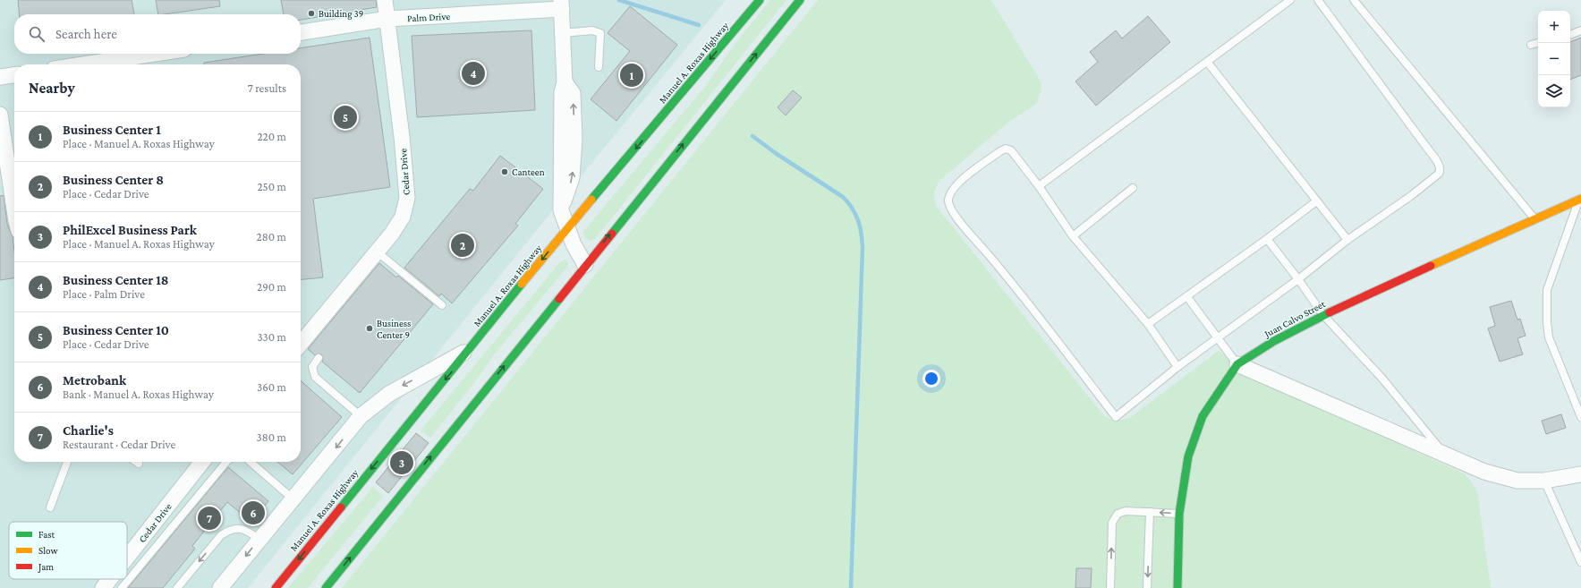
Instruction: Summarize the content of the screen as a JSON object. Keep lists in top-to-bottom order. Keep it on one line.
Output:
{"streets":{"main road":["Manuel A. Roxas Highway","Juan Calvo Street"],"street":["Palm Drive","Cedar Drive"]},"crossings":[["Palm Drive","Cedar Drive"]],"places":["Building 39","Canteen","Business Center 9"],"legend":["Fast","Slow","Jam"],"page":{"map_buttons":["+","−"],"search":"Search here","pins":["4","1","5","2","3","6","7"],"heading":["Nearby","7 results"],"list":[{"mark":"1","name":"Business Center 1","note":"Place · Manuel A. Roxas Highway","value":"220 m"},{"mark":"2","name":"Business Center 8","note":"Place · Cedar Drive","value":"250 m"},{"mark":"3","name":"PhilExcel Business Park","note":"Place · Manuel A. Roxas Highway","value":"280 m"},{"mark":"4","name":"Business Center 18","note":"Place · Palm Drive","value":"290 m"},{"mark":"5","name":"Business Center 10","note":"Place · Cedar Drive","value":"330 m"},{"mark":"6","name":"Metrobank","note":"Bank · Manuel A. Roxas Highway","value":"360 m"},{"mark":"7","name":"Charlie's","note":"Restaurant · Cedar Drive","value":"380 m"}]}}
